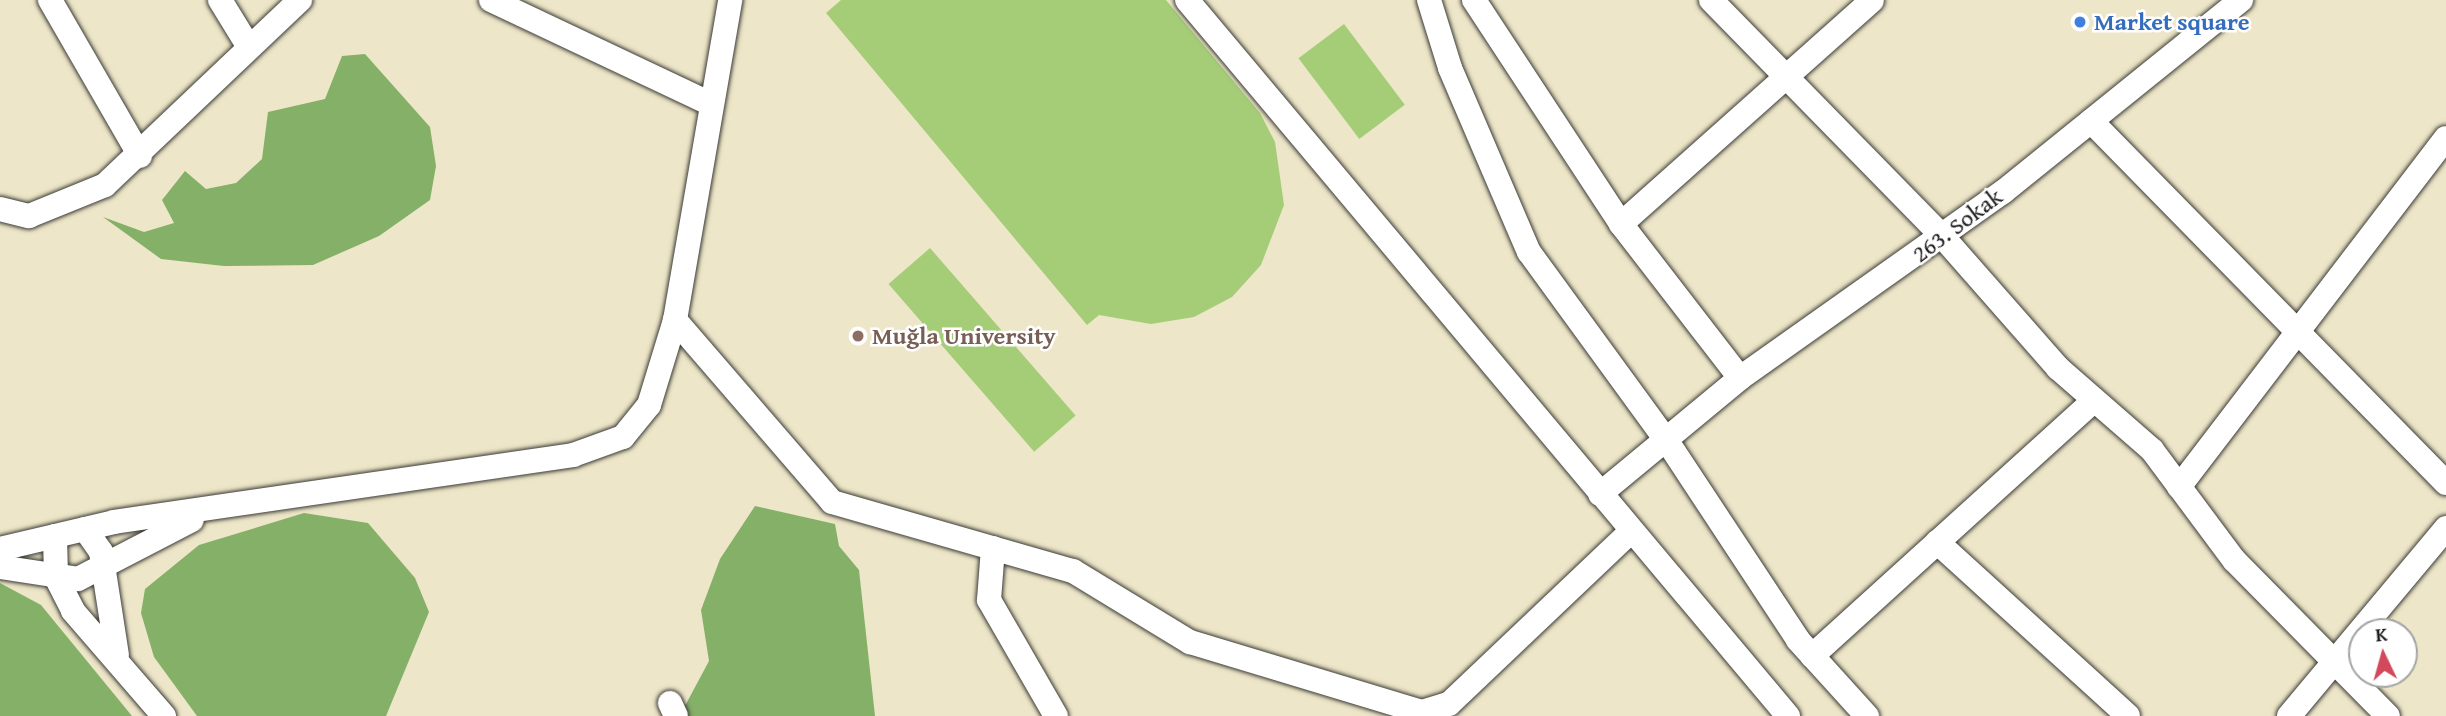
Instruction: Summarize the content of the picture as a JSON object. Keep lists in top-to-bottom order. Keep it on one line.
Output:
{"streets":{"street":["263. Sokak"]},"places":["Market square","Muğla University"],"north":"top"}
